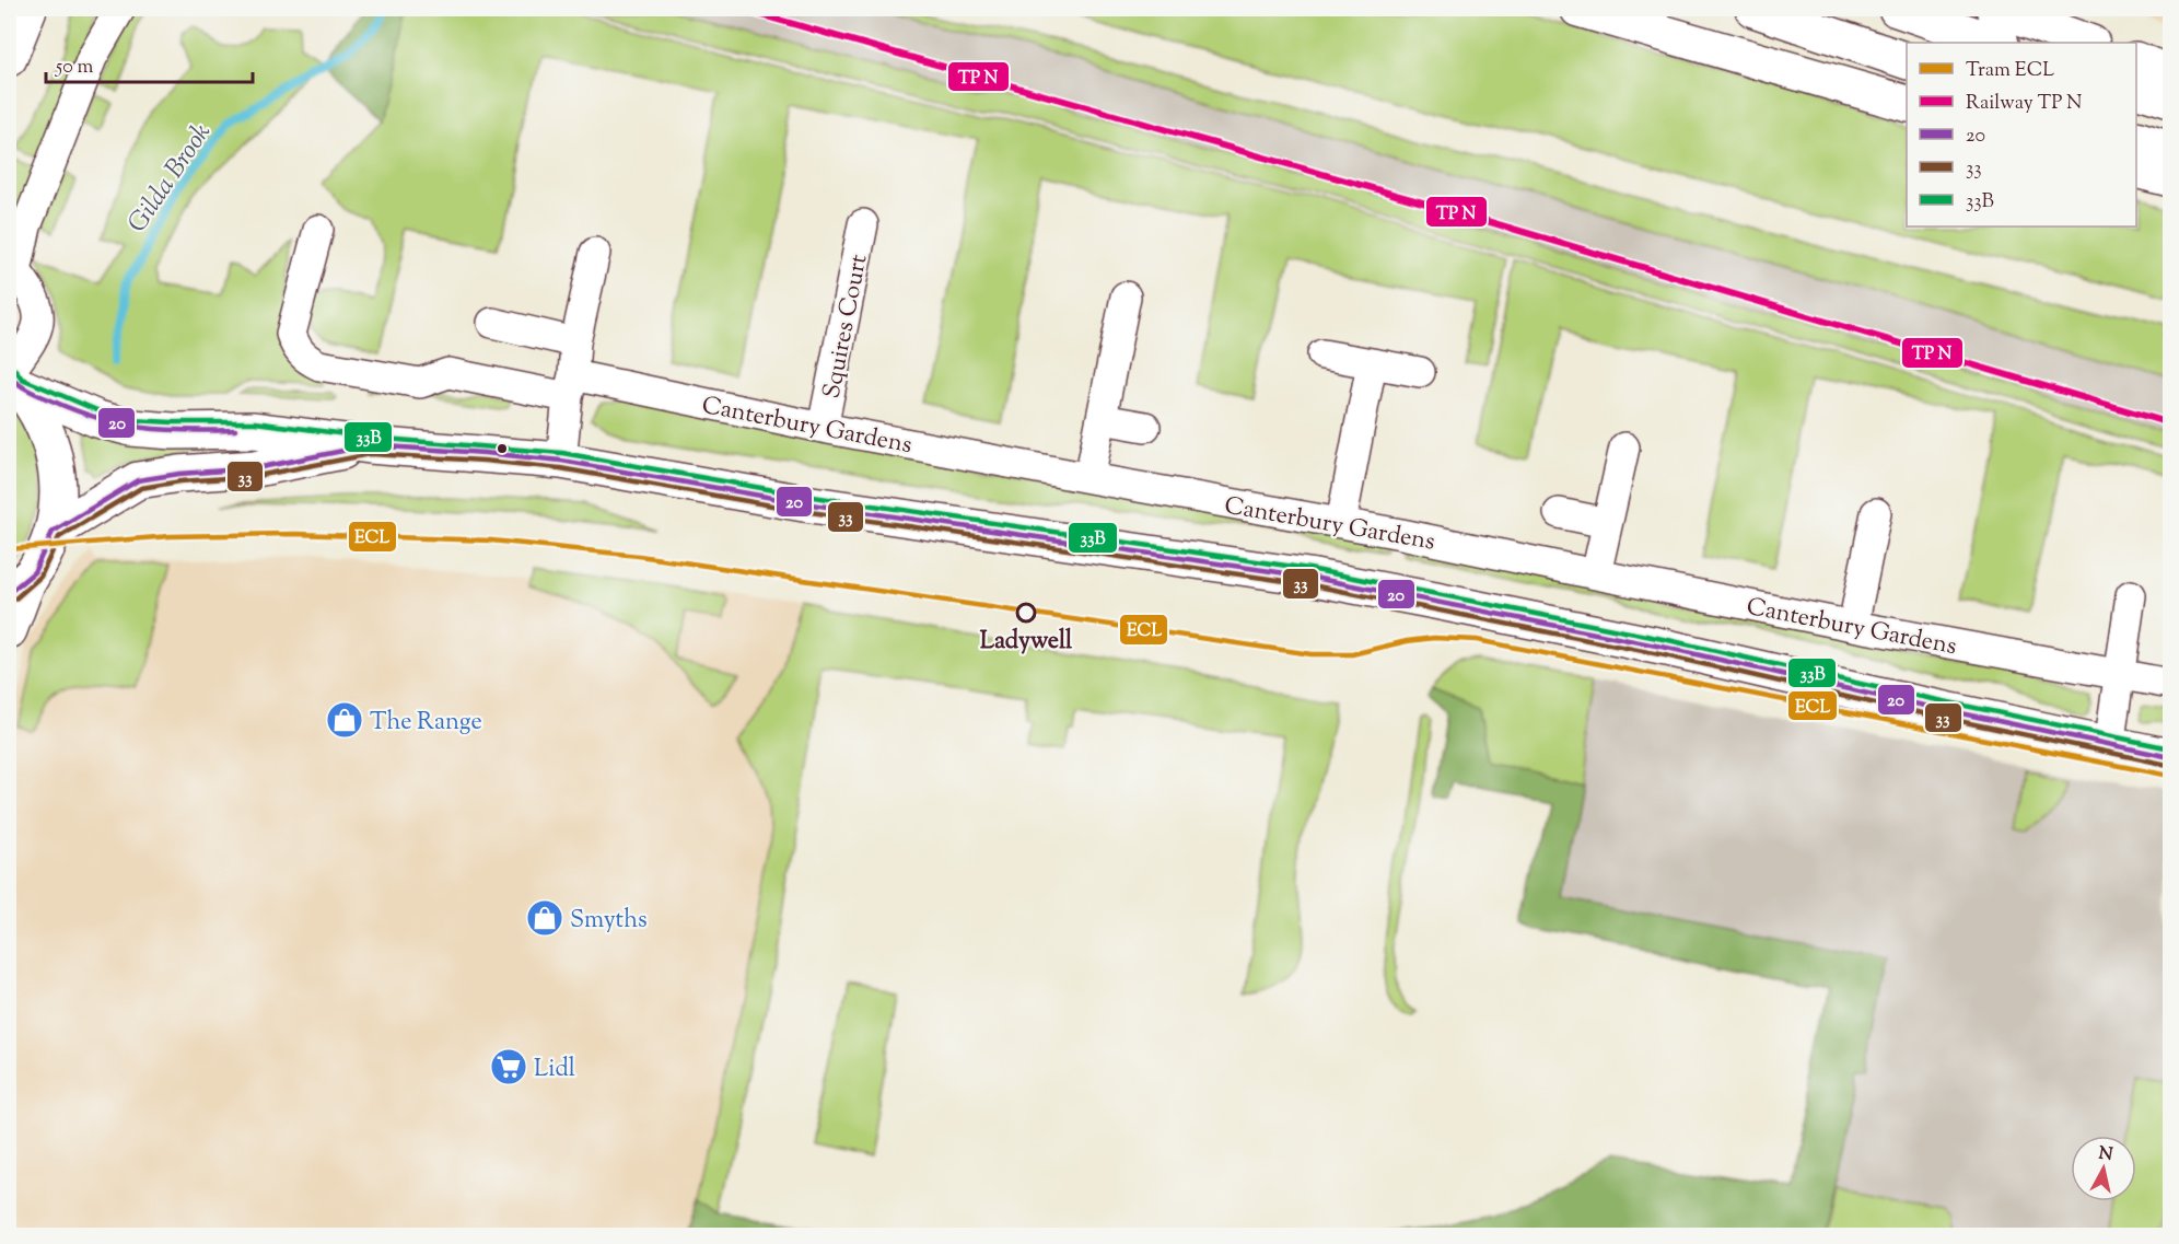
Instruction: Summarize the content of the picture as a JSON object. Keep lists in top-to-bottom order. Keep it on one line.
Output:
{"streets":{"street":["Squires Court","Canterbury Gardens"]},"crossings":[["Squires Court","Canterbury Gardens"]],"water":["Gilda Brook"],"places":{"other":["Ladywell"],"shop":["The Range","Smyths"],"supermarket":["Lidl"]},"lines":["transit line 33B","transit line 20","transit line 33","tram line ECL"],"legend":["Tram ECL","Railway TP N","20","33","33B"],"scale_bar":"50 m","north":"top"}
